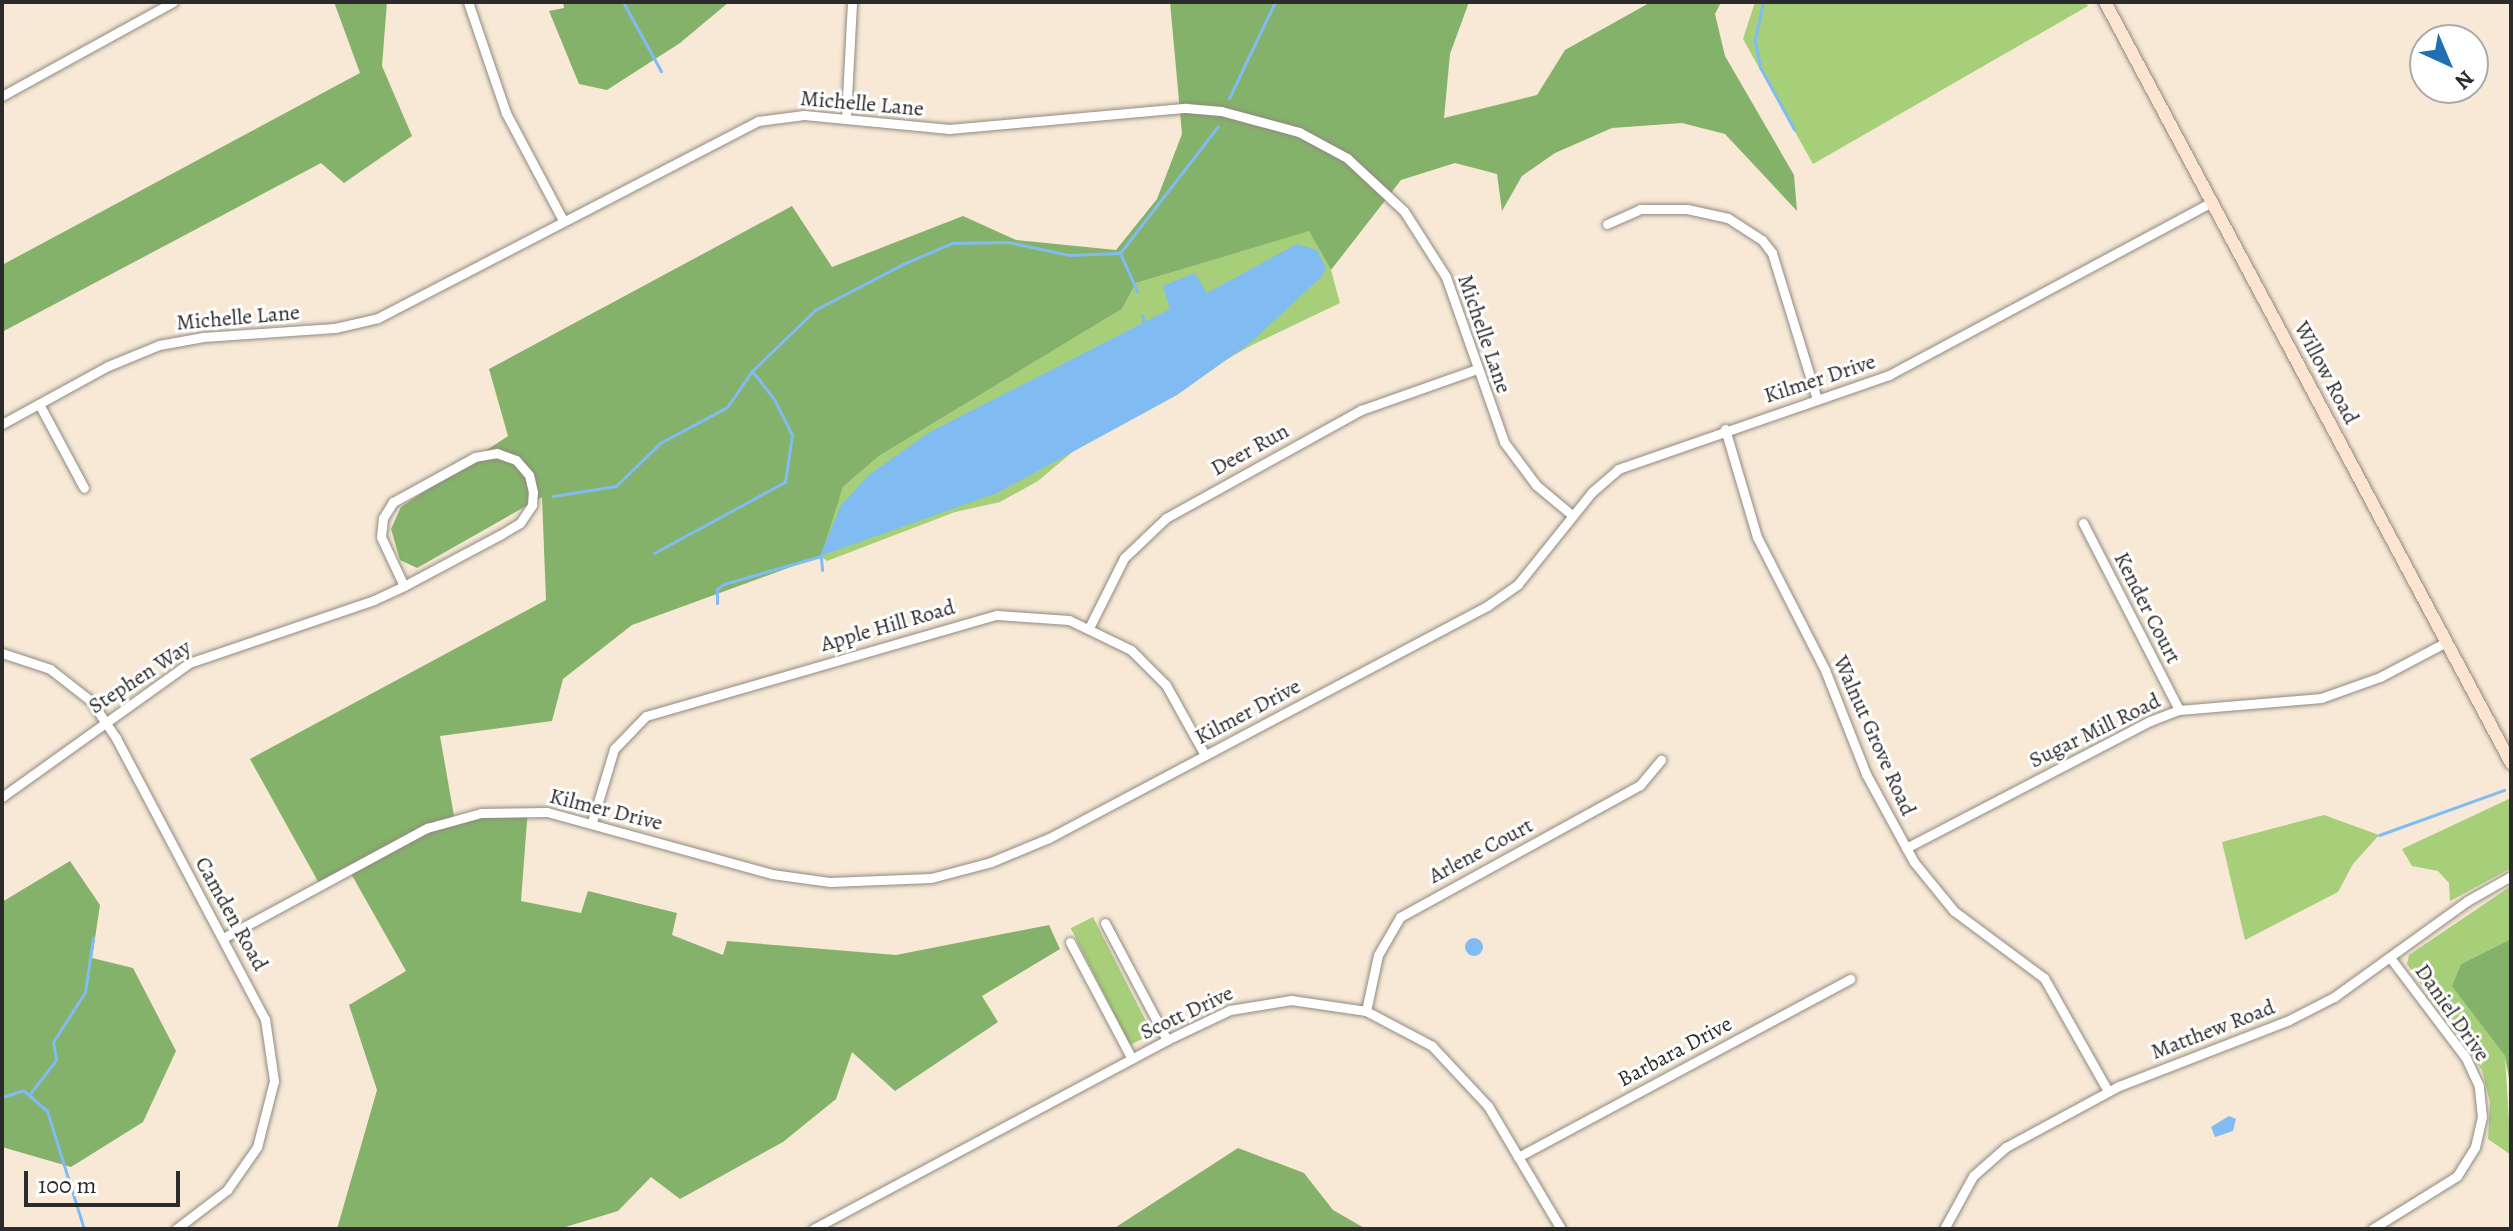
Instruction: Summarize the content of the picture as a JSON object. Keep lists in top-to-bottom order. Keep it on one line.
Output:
{"streets":{"street":["Michelle Lane","Willow Road","Kilmer Drive","Deer Run","Kender Court","Apple Hill Road","Stephen Way","Sugar Mill Road","Walnut Grove Road","Arlene Court","Camden Road","Scott Drive","Daniel Drive","Matthew Road","Barbara Drive"]},"crossings":[["Michelle Lane","Kilmer Drive"],["Michelle Lane","Deer Run"],["Willow Road","Kilmer Drive"],["Willow Road","Sugar Mill Road"],["Kilmer Drive","Apple Hill Road"],["Kilmer Drive","Walnut Grove Road"],["Kilmer Drive","Camden Road"],["Deer Run","Apple Hill Road"],["Kender Court","Sugar Mill Road"],["Stephen Way","Camden Road"],["Sugar Mill Road","Walnut Grove Road"],["Walnut Grove Road","Matthew Road"],["Arlene Court","Scott Drive"],["Scott Drive","Barbara Drive"],["Daniel Drive","Matthew Road"]],"scale_bar":"100 m","north":"bottom right"}
